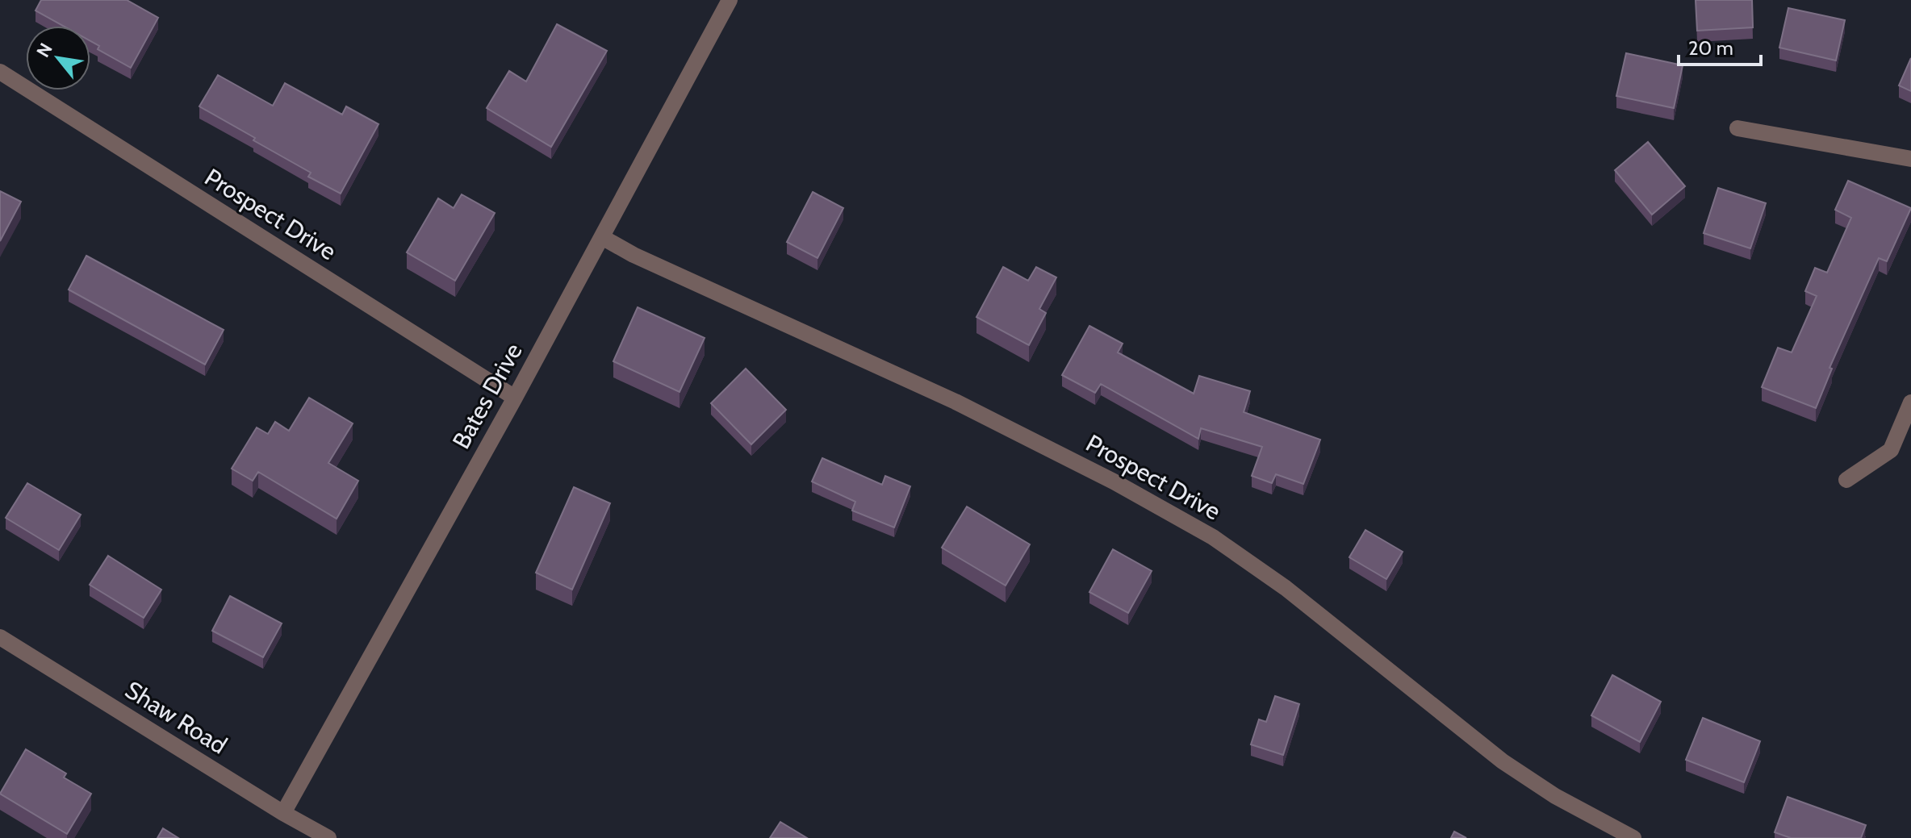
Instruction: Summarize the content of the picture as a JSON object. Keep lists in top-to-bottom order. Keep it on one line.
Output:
{"streets":{"street":["Prospect Drive","Bates Drive","Shaw Road"]},"crossings":[["Prospect Drive","Bates Drive"],["Bates Drive","Shaw Road"]],"scale_bar":"20 m","north":"top left"}
